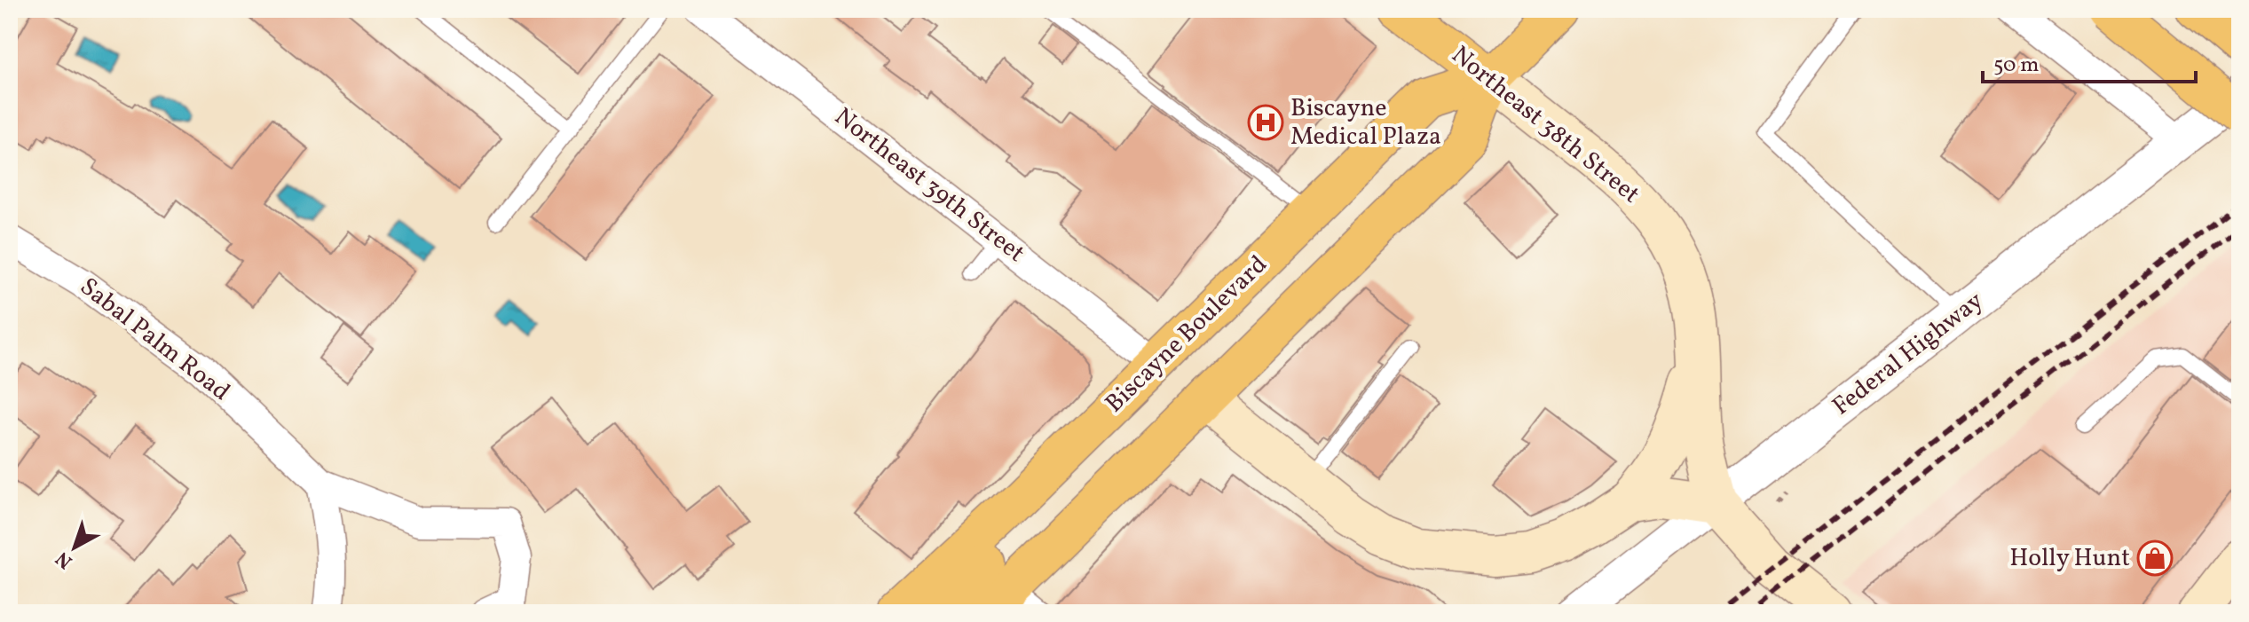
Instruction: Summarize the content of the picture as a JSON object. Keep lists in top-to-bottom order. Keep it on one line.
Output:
{"streets":{"main road":["Northeast 38th Street","Biscayne Boulevard"],"street":["Northeast 39th Street","Sabal Palm Road","Federal Highway"]},"crossings":[["Northeast 38th Street","Biscayne Boulevard"],["Northeast 38th Street","Federal Highway"],["Northeast 39th Street","Biscayne Boulevard"]],"places":{"hospital":["Biscayne Medical Plaza"],"shop":["Holly Hunt"]},"scale_bar":"50 m","north":"bottom left"}
